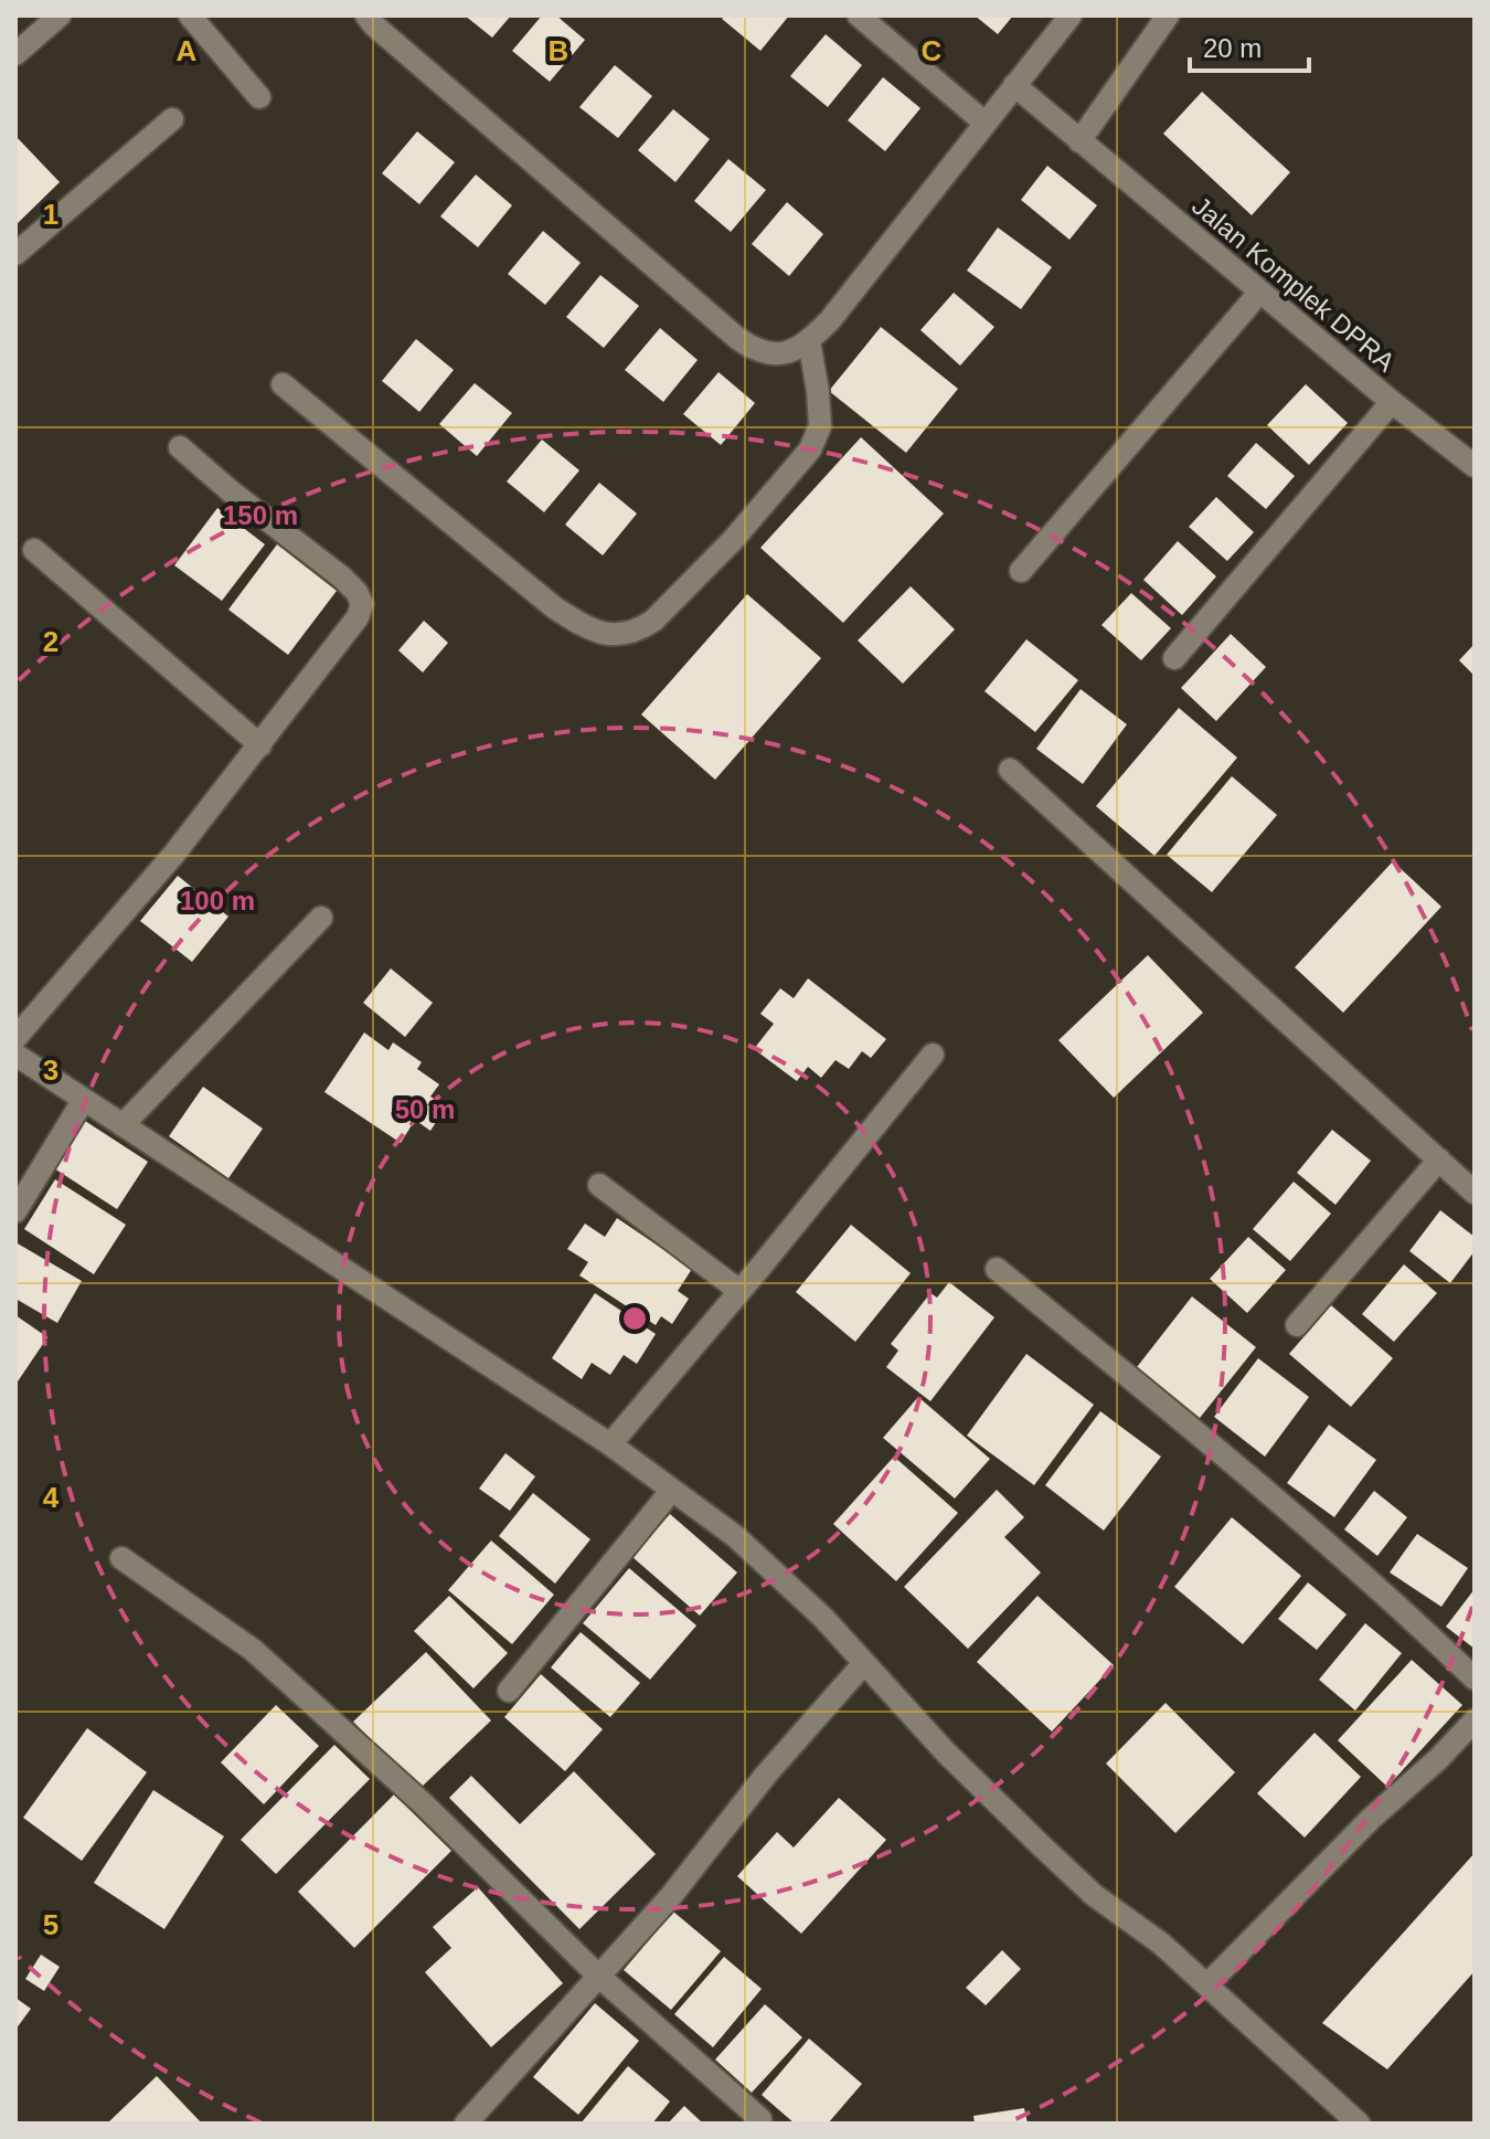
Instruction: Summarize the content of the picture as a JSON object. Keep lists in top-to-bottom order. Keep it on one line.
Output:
{"streets":{"street":["Jalan Komplek DPRA"]},"scale_bar":"20 m","grid":{"columns":["A","B","C"],"rows":["1","2","3","4","5"]},"rings":["150 m","100 m","50 m"]}
